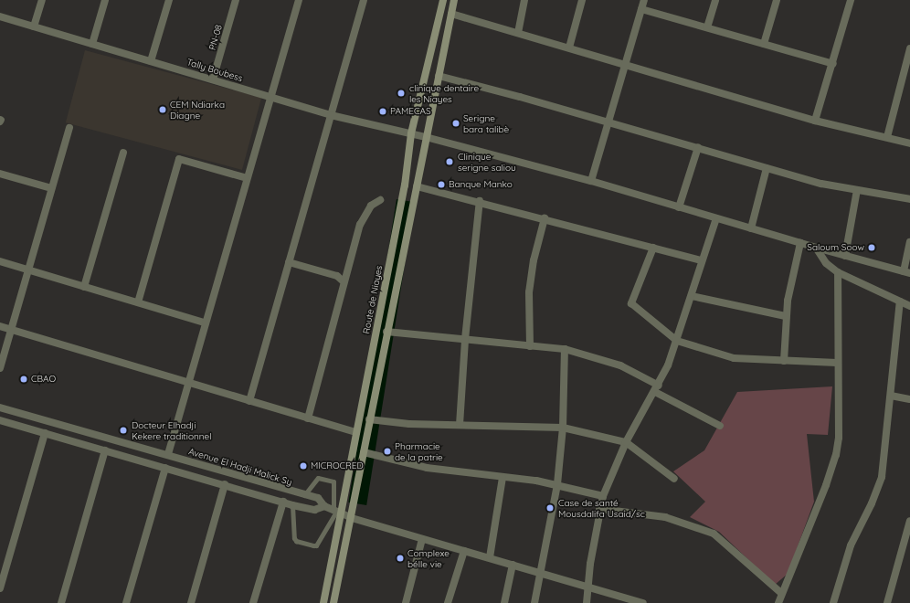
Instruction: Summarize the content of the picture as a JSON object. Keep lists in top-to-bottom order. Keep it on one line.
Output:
{"streets":{"main road":["Route de Niayes"],"street":["PN-08","Tally Boubess","Avenue El Hadji Malick Sy"]},"crossings":[["PN-08","Tally Boubess"],["Tally Boubess","Route de Niayes"],["Route de Niayes","Avenue El Hadji Malick Sy"]],"places":["clinique dentaire les Niayes","CEM Ndiarka Diagne","PAMECAS","Serigne bara talibè","Clinique serigne saliou","Banque Manko","Saloum Soow","CBAO","Docteur Elhadji Kekere traditionnel","Pharmacie de la patrie","MICROCRED","Case de santé Mousdalifa Usaid/sc","Complexe bélle vie"]}
